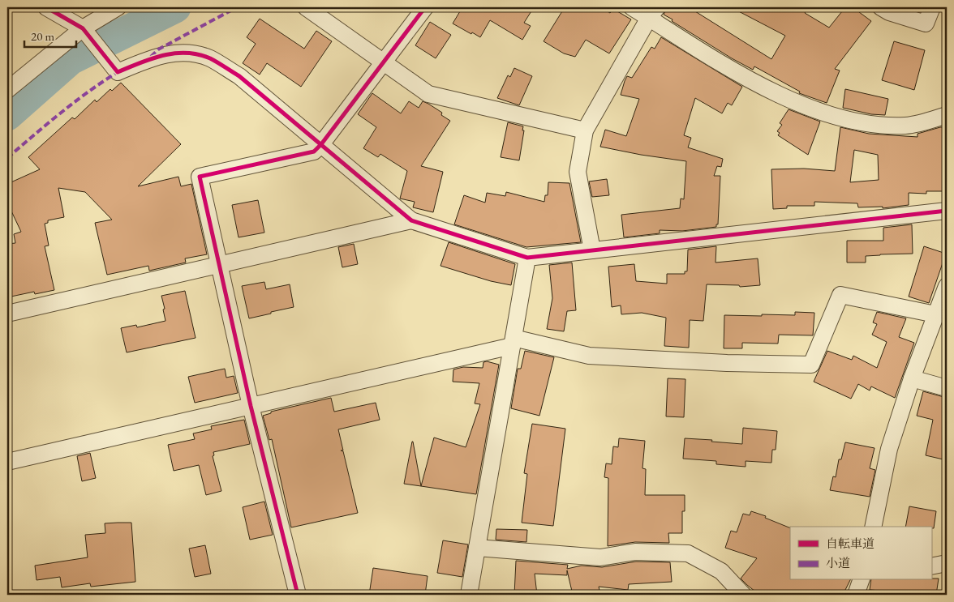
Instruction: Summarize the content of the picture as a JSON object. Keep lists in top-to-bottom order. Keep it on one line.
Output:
{"legend":["自転車道","小道"],"scale_bar":"20 m"}
